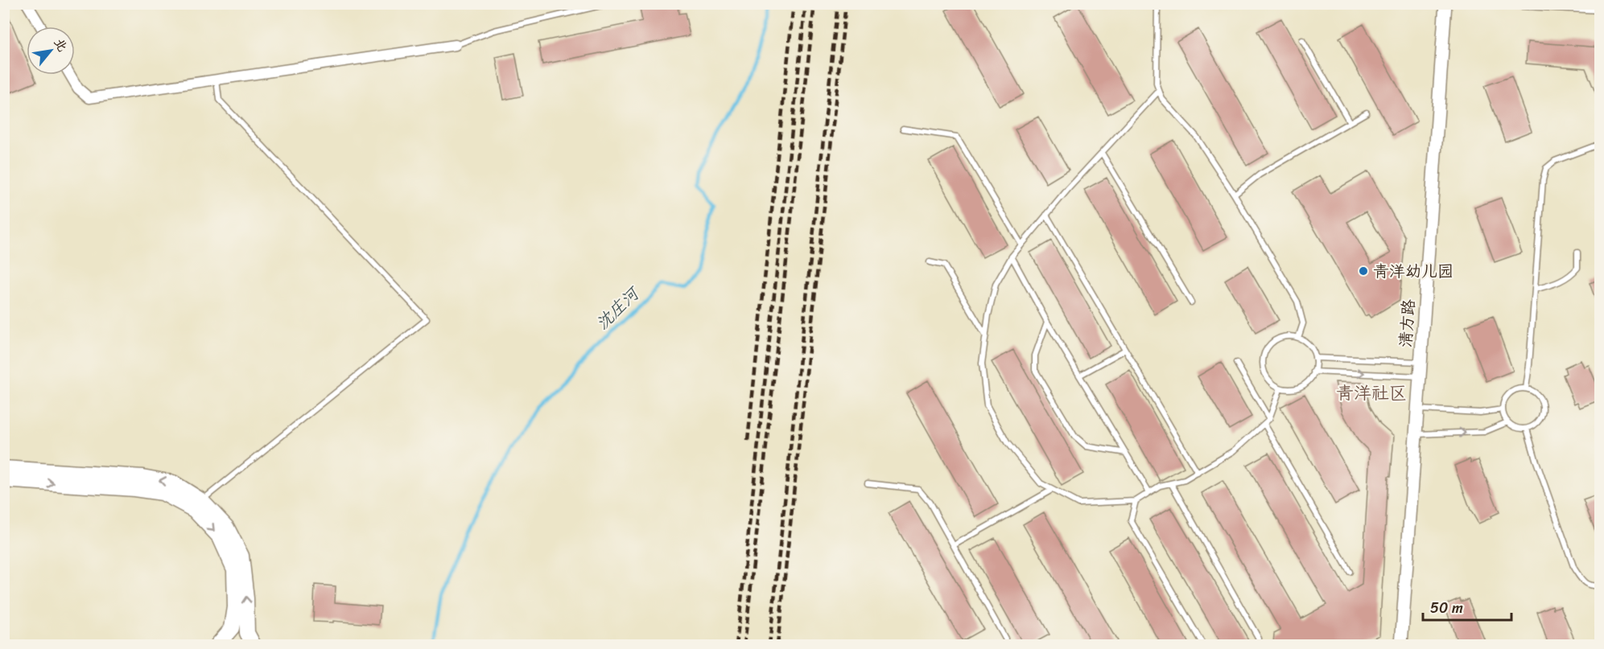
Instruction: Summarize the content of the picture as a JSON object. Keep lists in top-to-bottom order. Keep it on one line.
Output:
{"streets":{"street":["清方路"]},"districts":["青洋社区"],"water":["沈庄河"],"places":["青洋幼儿园"],"scale_bar":"50 m","north":"top right"}
